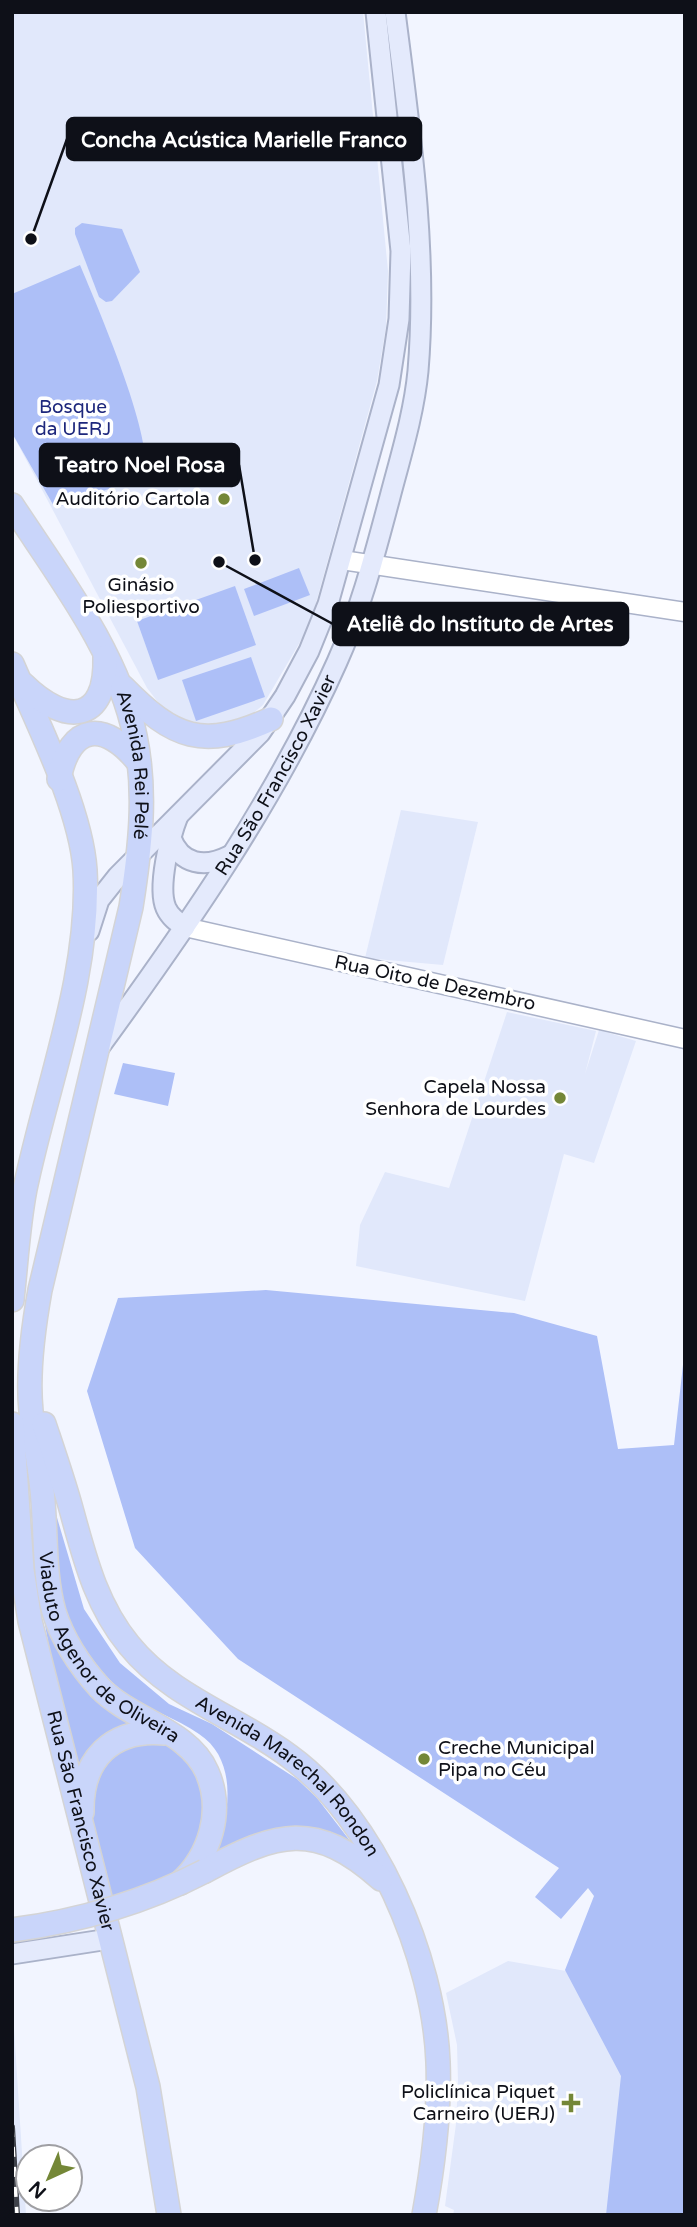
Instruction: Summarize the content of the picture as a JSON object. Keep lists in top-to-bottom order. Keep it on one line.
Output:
{"streets":{"main road":["Avenida Rei Pelé","Rua São Francisco Xavier","Viaduto Agenor de Oliveira","Avenida Marechal Rondon"],"street":["Rua Oito de Dezembro"]},"crossings":[["Avenida Rei Pelé","Rua São Francisco Xavier"],["Rua São Francisco Xavier","Rua Oito de Dezembro"],["Rua São Francisco Xavier","Viaduto Agenor de Oliveira"],["Rua São Francisco Xavier","Avenida Marechal Rondon"],["Viaduto Agenor de Oliveira","Avenida Marechal Rondon"]],"parks":["Bosque da UERJ"],"places":{"other":["Concha Acústica Marielle Franco","Auditório Cartola","Teatro Noel Rosa","Ateliê do Instituto de Artes","Ginásio Poliesportivo","Capela Nossa Senhora de Lourdes","Creche Municipal Pipa no Céu"],"health":["Policlínica Piquet Carneiro (UERJ)"]},"north":"bottom left"}
